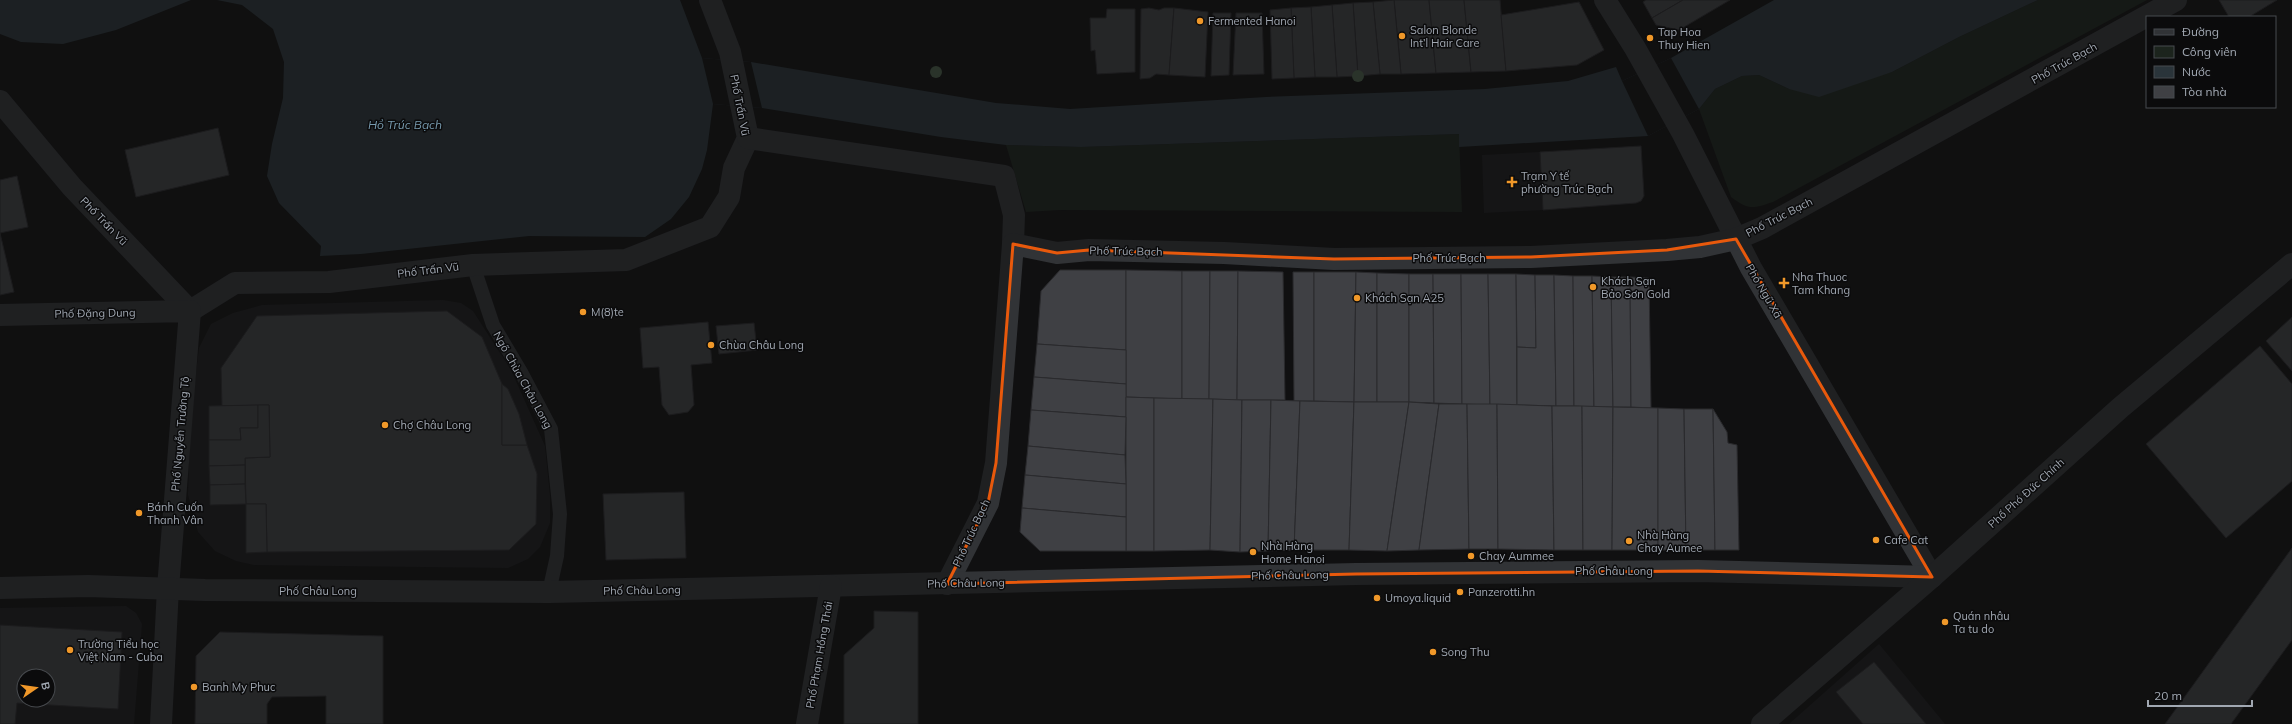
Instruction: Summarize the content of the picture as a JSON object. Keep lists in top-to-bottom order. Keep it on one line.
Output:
{"streets":{"street":["Phố Trúc Bạch","Phố Trấn Vũ","Phố Ngũ Xã","Phố Đặng Dung","Phố Nguyễn Trường Tộ","Phố Phó Đức Chính","Phố Châu Long","Phố Phạm Hồng Thái"],"lane":["Ngõ Chùa Châu Long"]},"crossings":[["Phố Trúc Bạch","Phố Ngũ Xã"],["Phố Trúc Bạch","Phố Châu Long"],["Phố Trấn Vũ","Phố Đặng Dung"],["Phố Trấn Vũ","Ngõ Chùa Châu Long"],["Phố Trấn Vũ","Phố Nguyễn Trường Tộ"],["Phố Ngũ Xã","Phố Phó Đức Chính"],["Phố Ngũ Xã","Phố Châu Long"],["Phố Đặng Dung","Phố Nguyễn Trường Tộ"],["Ngõ Chùa Châu Long","Phố Châu Long"],["Phố Nguyễn Trường Tộ","Phố Châu Long"],["Phố Phó Đức Chính","Phố Châu Long"],["Phố Châu Long","Phố Phạm Hồng Thái"]],"water":["Hồ Trúc Bạch"],"places":{"other":["Fermented Hanoi","Salon Blonde Int’l Hair Care","Tap Hoa Thuy Hien","Khách Sạn Bảo Sơn Gold","Khách Sạn A25","M(8)te","Chùa Châu Long","Chợ Châu Long","Bánh Cuốn Thanh Vân","Cafe Cat","Nhà Hàng Chay Aumee","Nhà Hàng Home Hanoi","Chay Aummee","Panzerotti.hn","Umoya.liquid","Quán nhâu Ta tu do","Trường Tiểu học Việt Nam - Cuba","Song Thu","Banh My Phuc"],"health":["Trạm Y tế phường Trúc Bạch","Nha Thuoc Tam Khang"]},"legend":["Đường","Công viên","Nước","Tòa nhà"],"scale_bar":"20 m","north":"right"}
